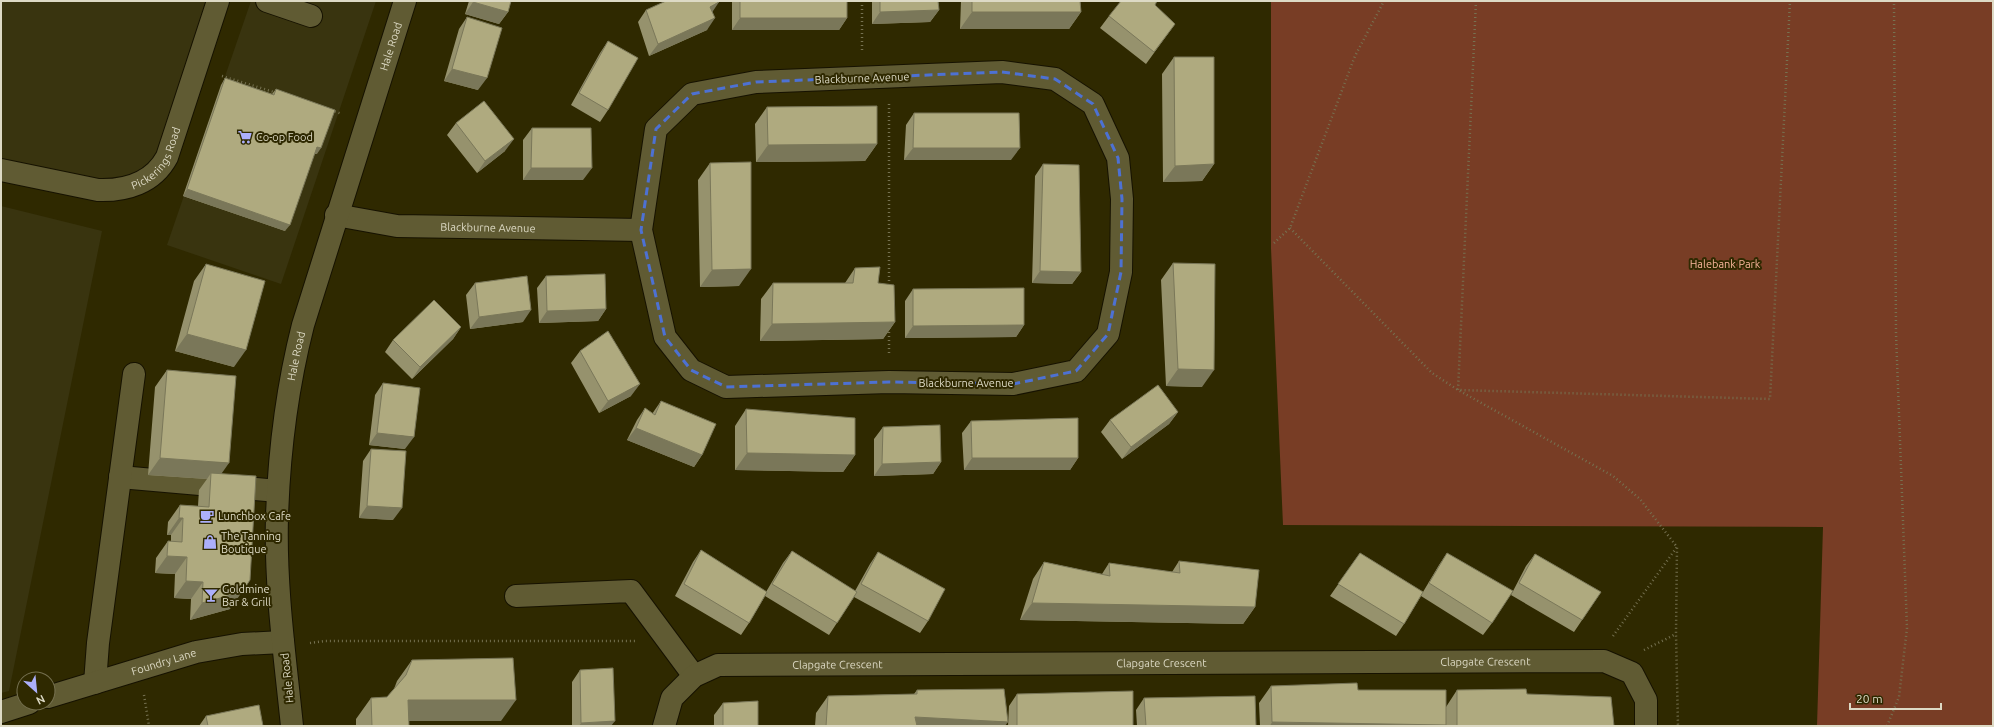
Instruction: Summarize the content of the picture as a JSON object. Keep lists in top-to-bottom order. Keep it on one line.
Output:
{"streets":{"street":["Hale Road","Blackburne Avenue","Pickerings Road","Foundry Lane","Clapgate Crescent"]},"crossings":[["Hale Road","Blackburne Avenue"],["Hale Road","Foundry Lane"]],"parks":["Halebank Park"],"places":{"supermarket":["Co-op Food"],"cafe":["Lunchbox Cafe"],"shop":["The Tanning Boutique"],"bar":["Goldmine Bar & Grill"]},"scale_bar":"20 m","north":"bottom right"}
